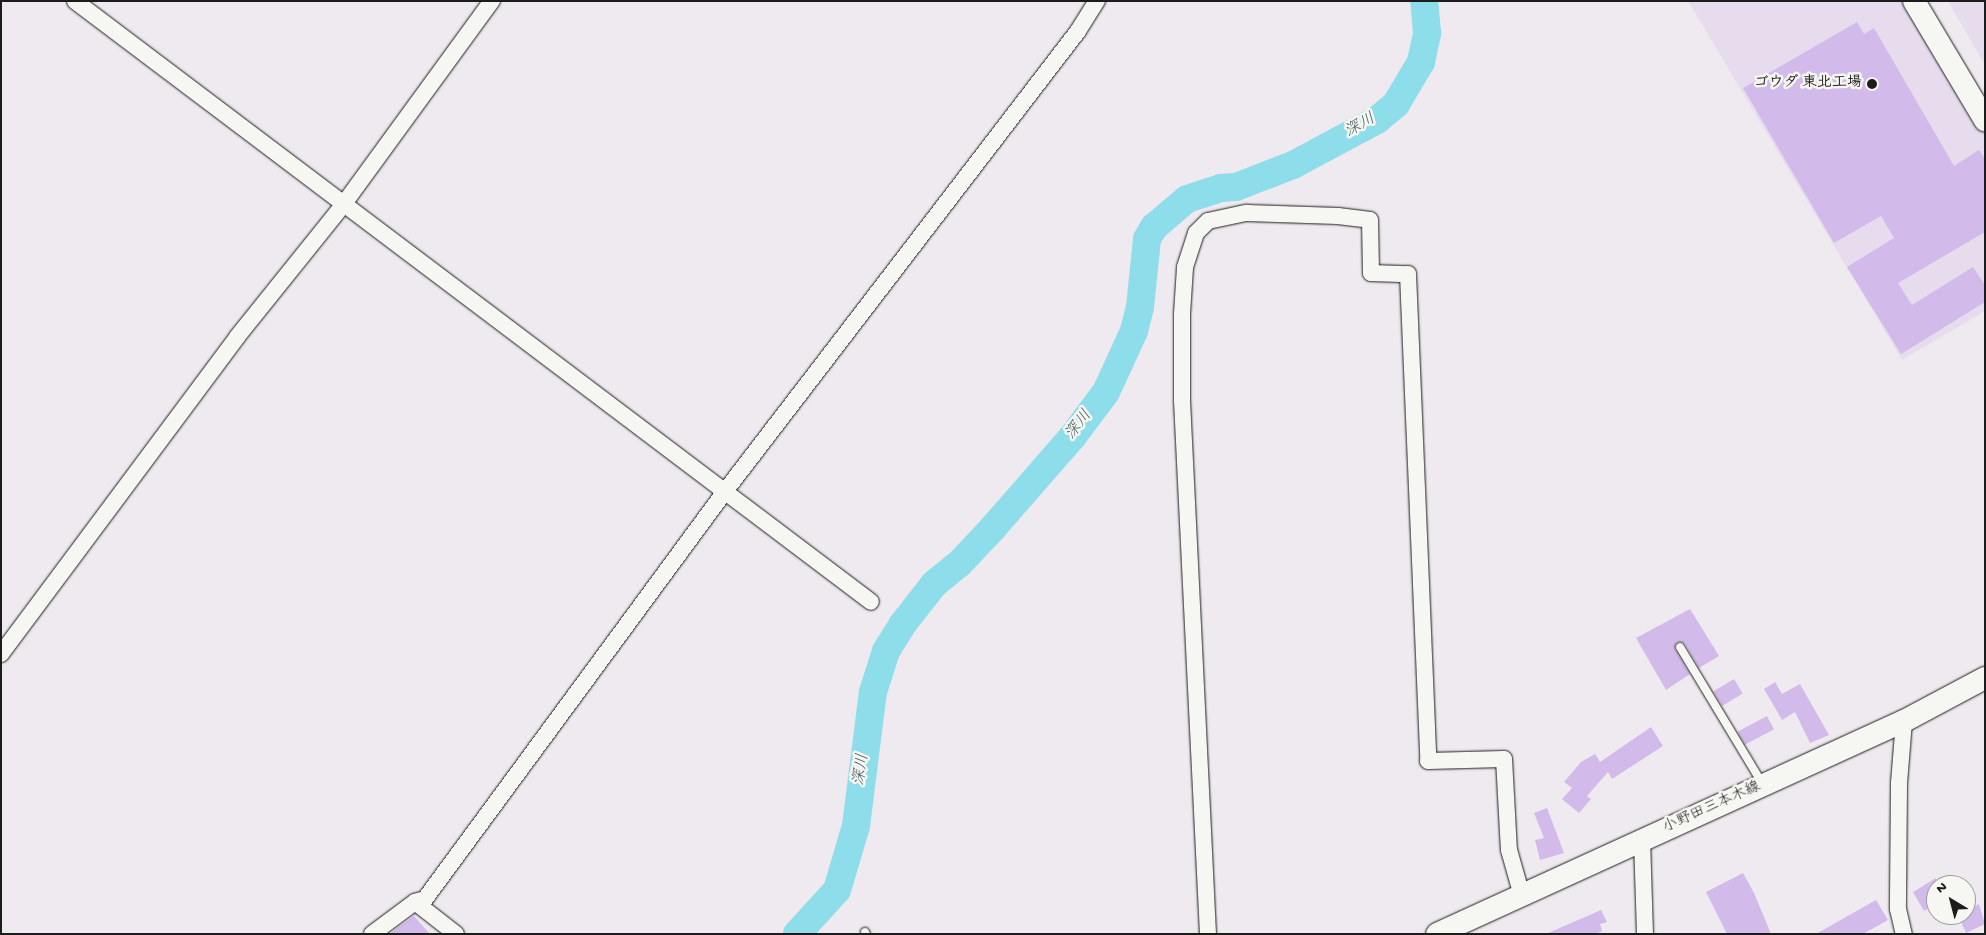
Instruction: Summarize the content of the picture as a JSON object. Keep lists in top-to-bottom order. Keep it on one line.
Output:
{"streets":{"main road":["小野田三本木線"]},"water":["深川"],"places":["ゴウダ 東北工場"],"north":"top left"}
